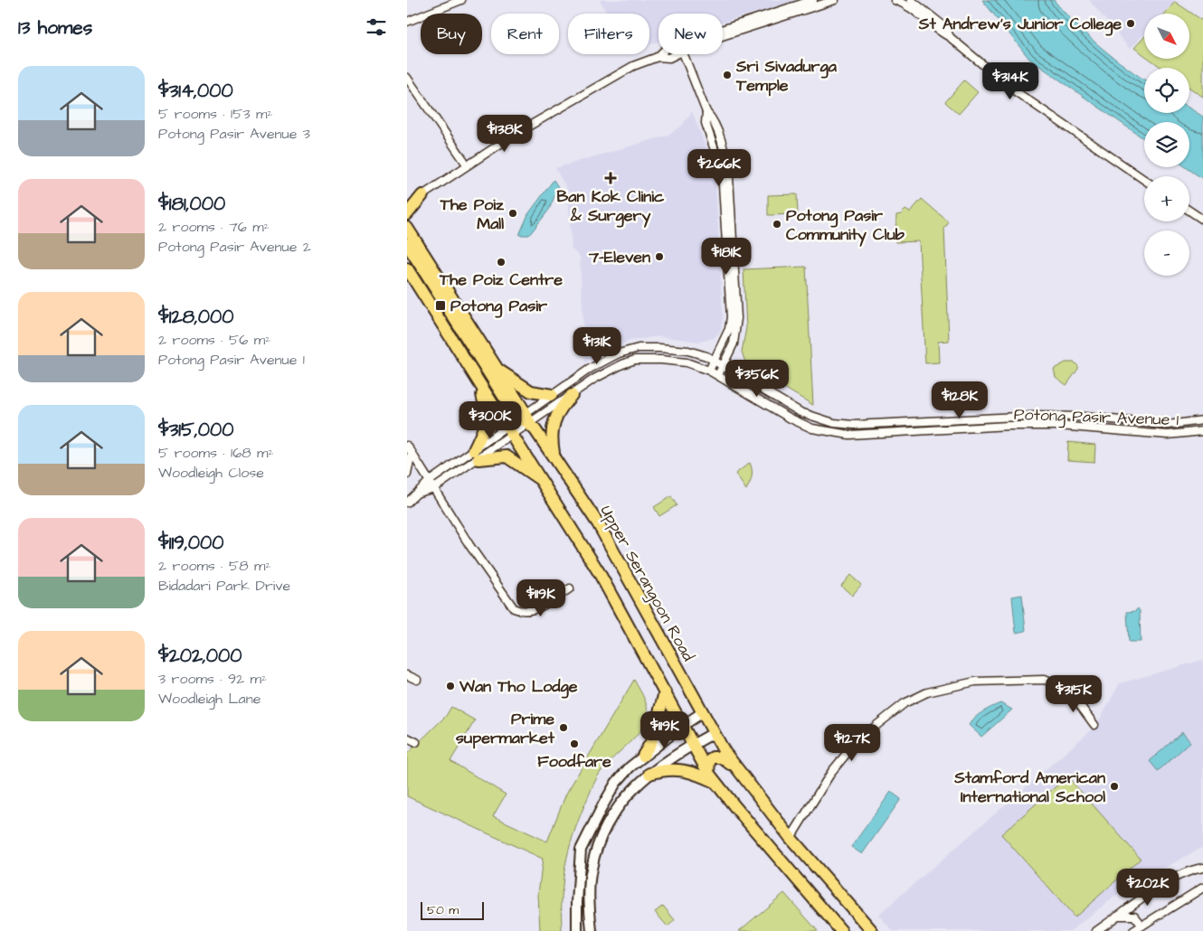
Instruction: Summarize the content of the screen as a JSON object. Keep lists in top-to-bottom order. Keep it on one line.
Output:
{"streets":{"main road":["Upper Serangoon Road"],"street":["Potong Pasir Avenue 1"]},"crossings":[["Potong Pasir Avenue 1","Upper Serangoon Road"]],"places":{"other":["St Andrew's Junior College","Sri Sivadurga Temple","The Poiz Mall","Potong Pasir Community Club","7-Eleven","The Poiz Centre","Wan Tho Lodge","Prime supermarket","Foodfare","Stamford American International School"],"health":["Ban Kok Clinic & Surgery"],"transit":["Potong Pasir"]},"scale_bar":"50 m","north":"bottom right","page":{"heading":"13 homes","map_buttons":["+","−"],"chip":["Buy","Rent","Filters","New"],"list":[{"name":"$314,000","note":"5 rooms · 153 m² · Potong Pasir Avenue 3"},{"name":"$181,000","note":"2 rooms · 76 m² · Potong Pasir Avenue 2"},{"name":"$128,000","note":"2 rooms · 56 m² · Potong Pasir Avenue 1"},{"name":"$315,000","note":"5 rooms · 168 m² · Woodleigh Close"},{"name":"$119,000","note":"2 rooms · 58 m² · Bidadari Park Drive"},{"name":"$202,000","note":"3 rooms · 92 m² · Woodleigh Lane"}],"price":["$314K","$138K","$266K","$181K","$131K","$356K","$128K","$300K","$119K","$315K","$119K","$127K","$202K"],"scale":"50 m"}}
